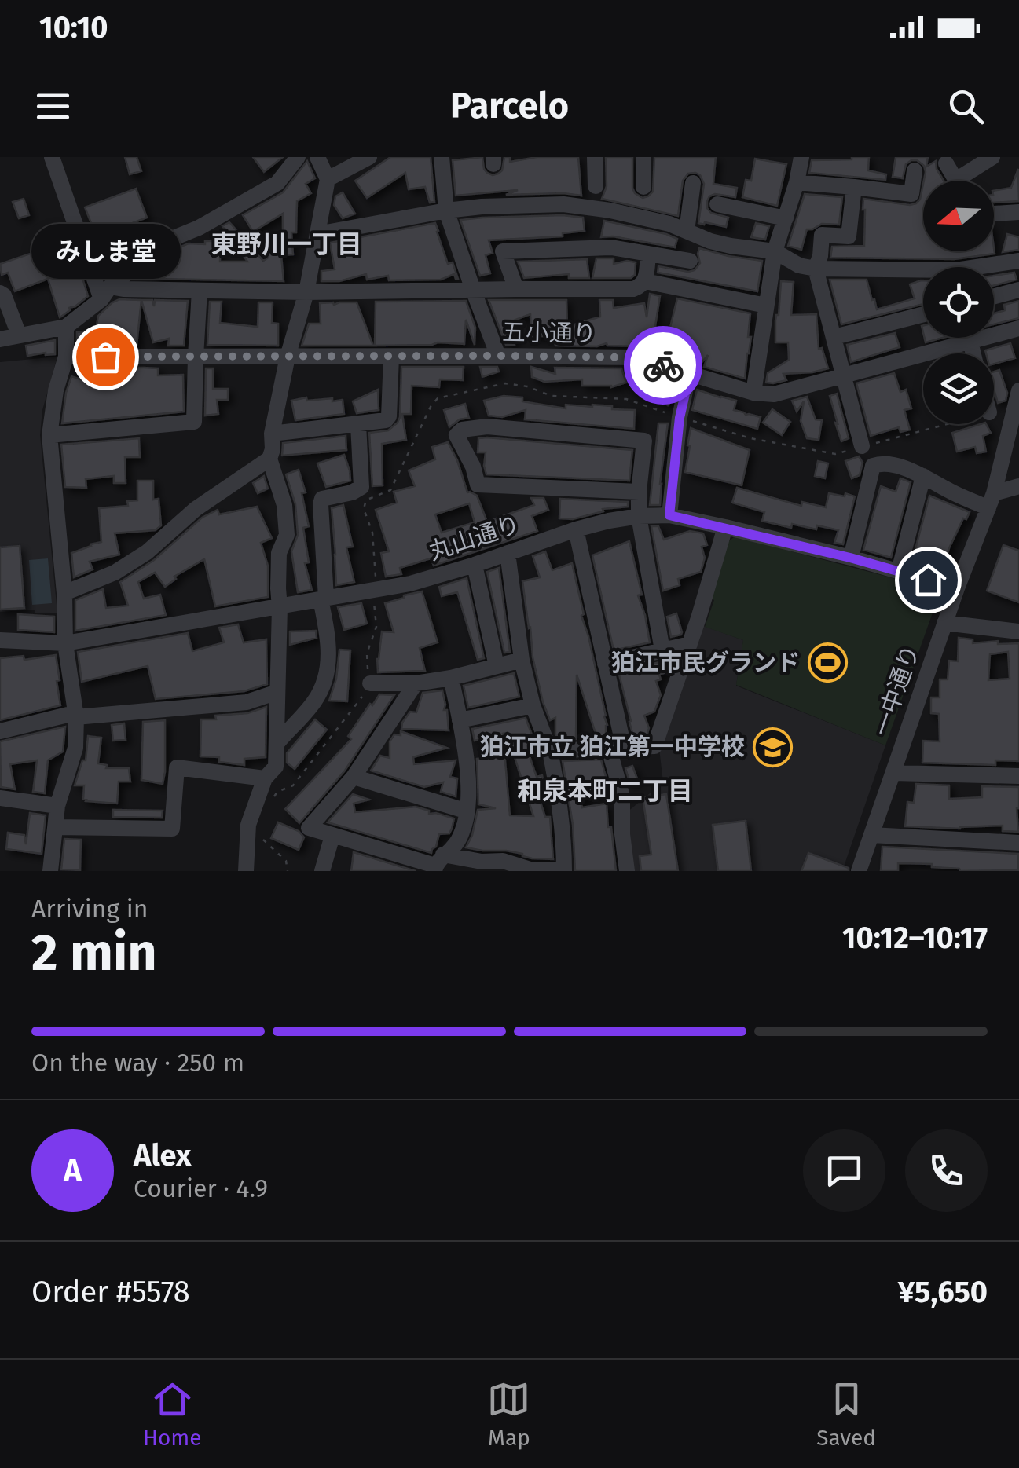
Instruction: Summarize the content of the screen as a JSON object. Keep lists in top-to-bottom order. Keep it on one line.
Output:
{"streets":{"street":["五小通り","丸山通り","一中通り"]},"crossings":[["丸山通り","一中通り"]],"districts":["東野川一丁目","和泉本町二丁目"],"places":{"other":["みしま堂"],"sports":["狛江市民グランド"],"school or university":["狛江市立 狛江第一中学校"]},"north":"left","page":{"status":"10:10","header":"Parcelo","bubble":"みしま堂","heading":["2 min","Arriving in","10:12–10:17"],"panel":["Alex","Courier · 4.9","Order #5578","¥5,650"],"bar":"On the way · 250 m","round":"A","tabs":["Home","Map","Saved"]}}
